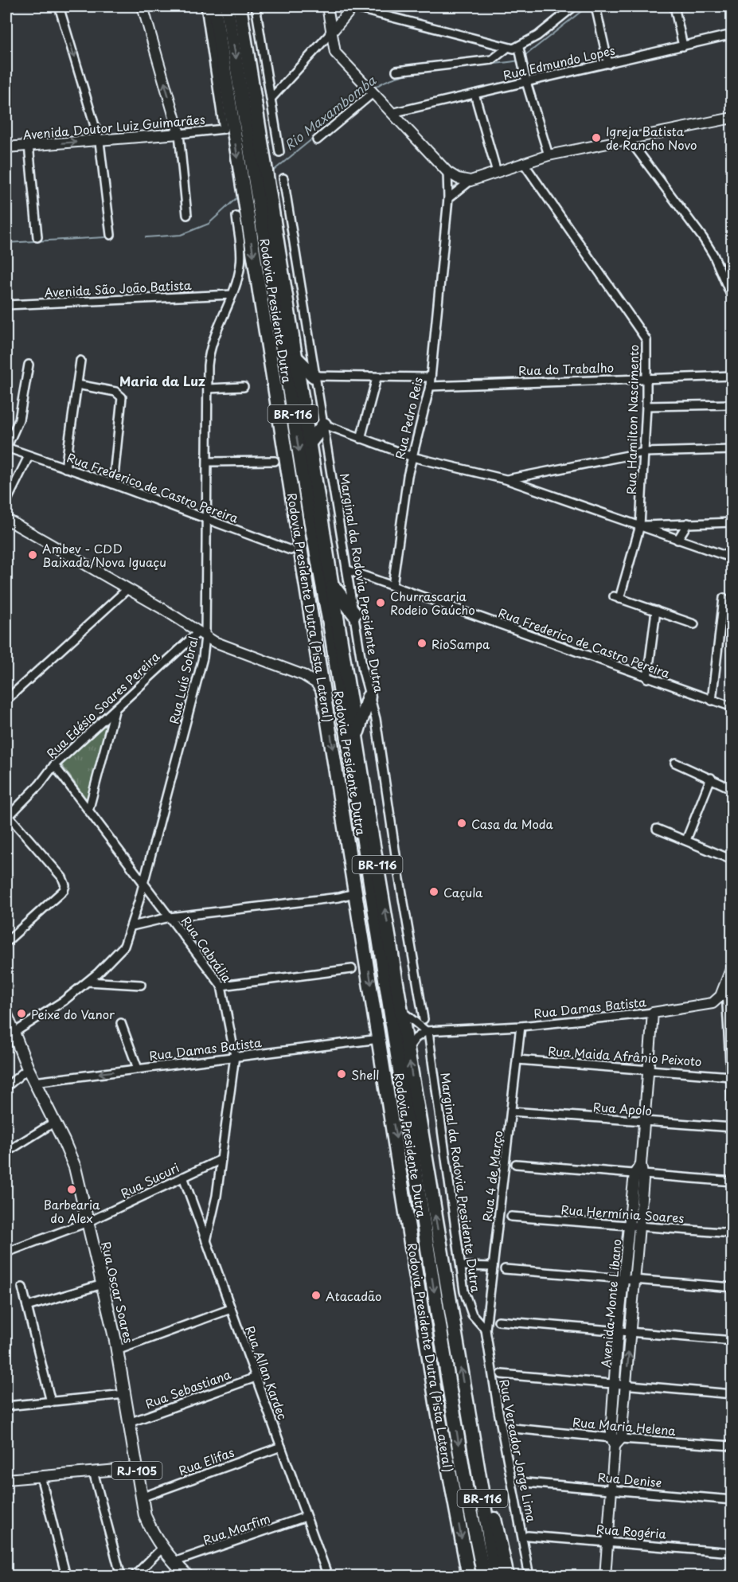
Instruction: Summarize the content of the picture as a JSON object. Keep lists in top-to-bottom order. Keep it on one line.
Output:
{"streets":{"highway":["Rodovia Presidente Dutra","BR-116","Rodovia Presidente Dutra (Pista Lateral)"],"main road":["Rua Oscar Soares","RJ-105"],"street":["Rua Edmundo Lopes","Avenida Doutor Luiz Guimarães","Avenida São João Batista","Rua do Trabalho","Rua Pedro Reis","Rua Hamilton Nascimento","Rua Frederico de Castro Pereira","Marginal da Rodovia Presidente Dutra","Rua Luís Sobral","Rua Edésio Soares Pereira","Rua Cabrália","Rua Damas Batista","Rua Maida Afrânio Peixoto","Rua Apolo","Rua 4 de Março","Rua Sucuri","Rua Hermínia Soares","Avenida Monte Líbano","Rua Allan Kardec","Rua Sebastiana","Rua Maria Helena","Rua Vereador Jorge Lima","Rua Elifas","Rua Denise","Rua Marfim","Rua Rogéria"]},"crossings":[["Avenida São João Batista","Rua Luís Sobral"],["Rodovia Presidente Dutra","BR-116"],["Rua do Trabalho","Rua Pedro Reis"],["Rua do Trabalho","Rua Hamilton Nascimento"],["Rua Pedro Reis","Rua Frederico de Castro Pereira"],["Rua Frederico de Castro Pereira","Marginal da Rodovia Presidente Dutra"],["Rua Frederico de Castro Pereira","Rua Luís Sobral"],["Marginal da Rodovia Presidente Dutra","Rua Damas Batista"],["Marginal da Rodovia Presidente Dutra","Rua 4 de Março"],["Marginal da Rodovia Presidente Dutra","Rua Vereador Jorge Lima"],["Rodovia Presidente Dutra (Pista Lateral)","Rua Damas Batista"],["Rua Luís Sobral","Rua Edésio Soares Pereira"],["Rua Luís Sobral","Rua Cabrália"],["Rua Luís Sobral","Rua Oscar Soares"],["Rua Edésio Soares Pereira","Rua Cabrália"],["Rua Cabrália","Rua Damas Batista"],["Rua Cabrália","Rua Sucuri"],["Rua Cabrália","Rua Allan Kardec"],["Rua Damas Batista","Rua 4 de Março"],["Rua Damas Batista","Rua Oscar Soares"],["Rua Damas Batista","Avenida Monte Líbano"],["Rua Maida Afrânio Peixoto","Rua 4 de Março"],["Rua Maida Afrânio Peixoto","Avenida Monte Líbano"],["Rua Apolo","Rua 4 de Março"],["Rua Apolo","Avenida Monte Líbano"],["Rua 4 de Março","Rua Vereador Jorge Lima"],["Rua Sucuri","Rua Oscar Soares"],["Rua Sucuri","Rua Allan Kardec"],["Rua Hermínia Soares","Avenida Monte Líbano"],["Rua Oscar Soares","Rua Sebastiana"],["Rua Oscar Soares","Rua Elifas"],["Rua Oscar Soares","Rua Marfim"],["Avenida Monte Líbano","Rua Maria Helena"],["Avenida Monte Líbano","Rua Denise"],["Avenida Monte Líbano","Rua Rogéria"],["Rua Allan Kardec","Rua Sebastiana"],["Rua Allan Kardec","Rua Elifas"],["Rua Allan Kardec","Rua Marfim"]],"one_way":["Rodovia Presidente Dutra (Pista Lateral)"],"districts":["Maria da Luz"],"water":["Rio Maxambomba"],"places":["Igreja Batista de Rancho Novo","Ambev - CDD Baixada/Nova Iguaçu","Churrascaria Rodeio Gaúcho","RioSampa","Casa da Moda","Caçula","Peixe do Vanor","Shell","Barbearia do Alex","Atacadão"]}
